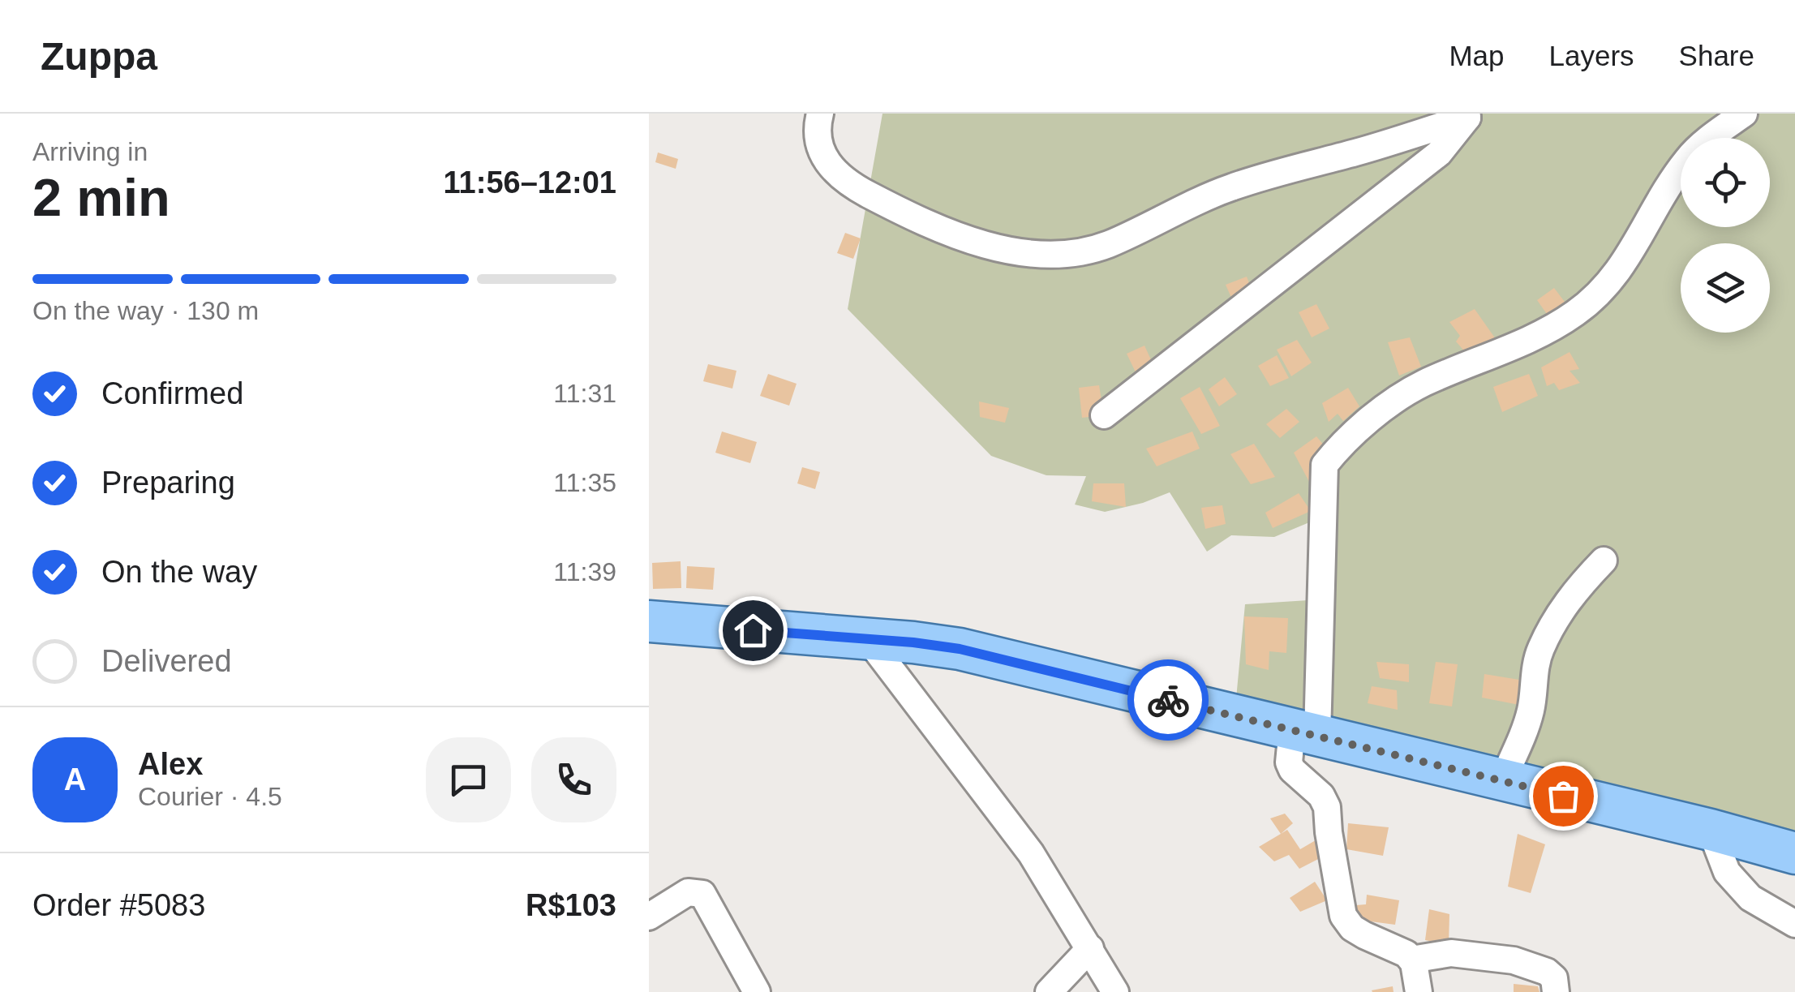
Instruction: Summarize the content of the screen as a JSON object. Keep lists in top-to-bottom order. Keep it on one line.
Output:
{"page":{"header":"Zuppa","nav":["Map","Layers","Share"],"heading":["2 min","Arriving in","11:56–12:01"],"panel":["Alex","Courier · 4.5","Order #5083","R$103"],"bar":"On the way · 130 m","list":[["Confirmed","11:31"],["Preparing","11:35"],["On the way","11:39"],"Delivered"],"round":"A"}}
